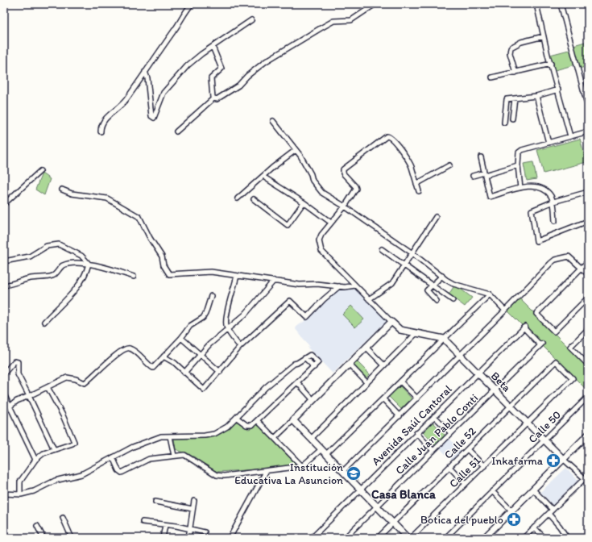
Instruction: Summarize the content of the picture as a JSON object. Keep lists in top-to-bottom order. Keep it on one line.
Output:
{"streets":{"street":["Beta","Avenida Saúl Cantoral","Calle 50","Calle Juan Pablo Conti","Calle 52","Calle 51"]},"crossings":[["Beta","Avenida Saúl Cantoral"],["Beta","Calle 50"],["Beta","Calle Juan Pablo Conti"],["Beta","Calle 52"],["Beta","Calle 51"],["Avenida Saúl Cantoral","Calle Juan Pablo Conti"],["Calle 52","Calle 51"]],"districts":["Casa Blanca"],"places":{"pharmacy":["Inkafarma","Botica del pueblo"],"school or university":["Institución Educativa La Asuncion"]}}
